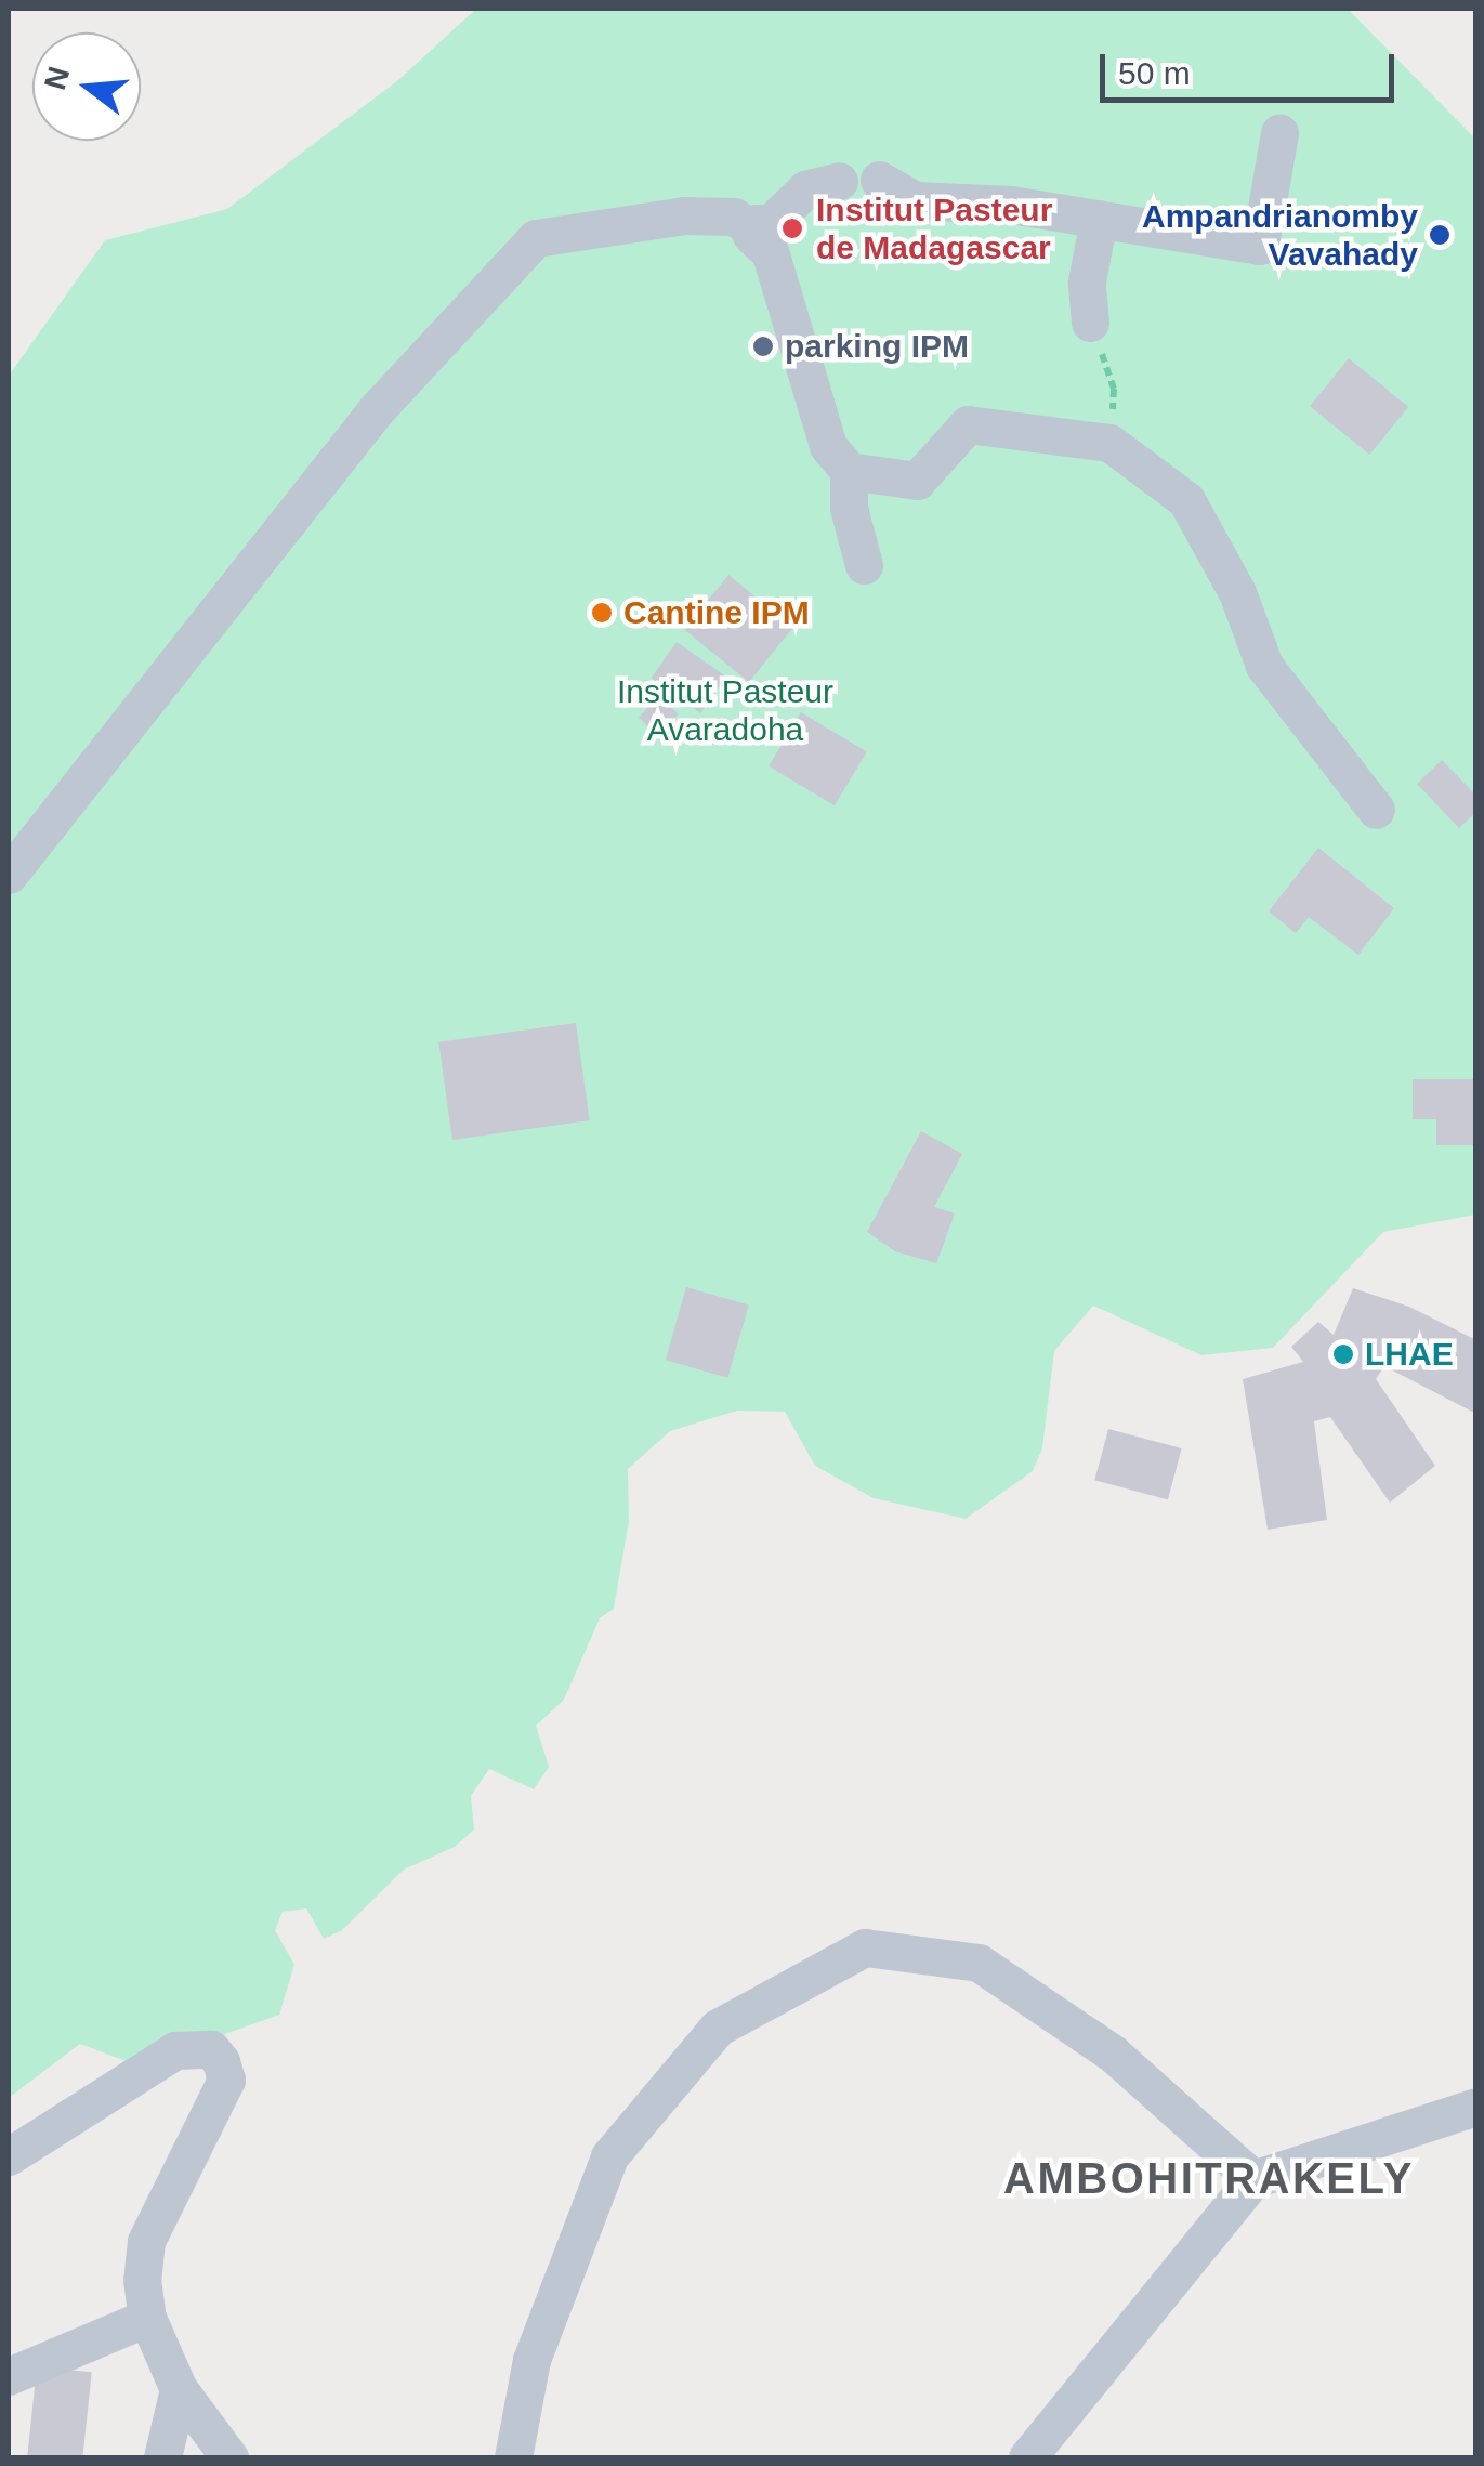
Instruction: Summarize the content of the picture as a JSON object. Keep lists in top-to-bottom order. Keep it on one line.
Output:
{"districts":["AMBOHITRAKELY"],"parks":["Institut Pasteur Avaradoha"],"places":["Institut Pasteur de Madagascar","Ampandrianomby Vavahady","parking IPM","Cantine IPM","LHAE"],"scale_bar":"50 m","north":"left"}
